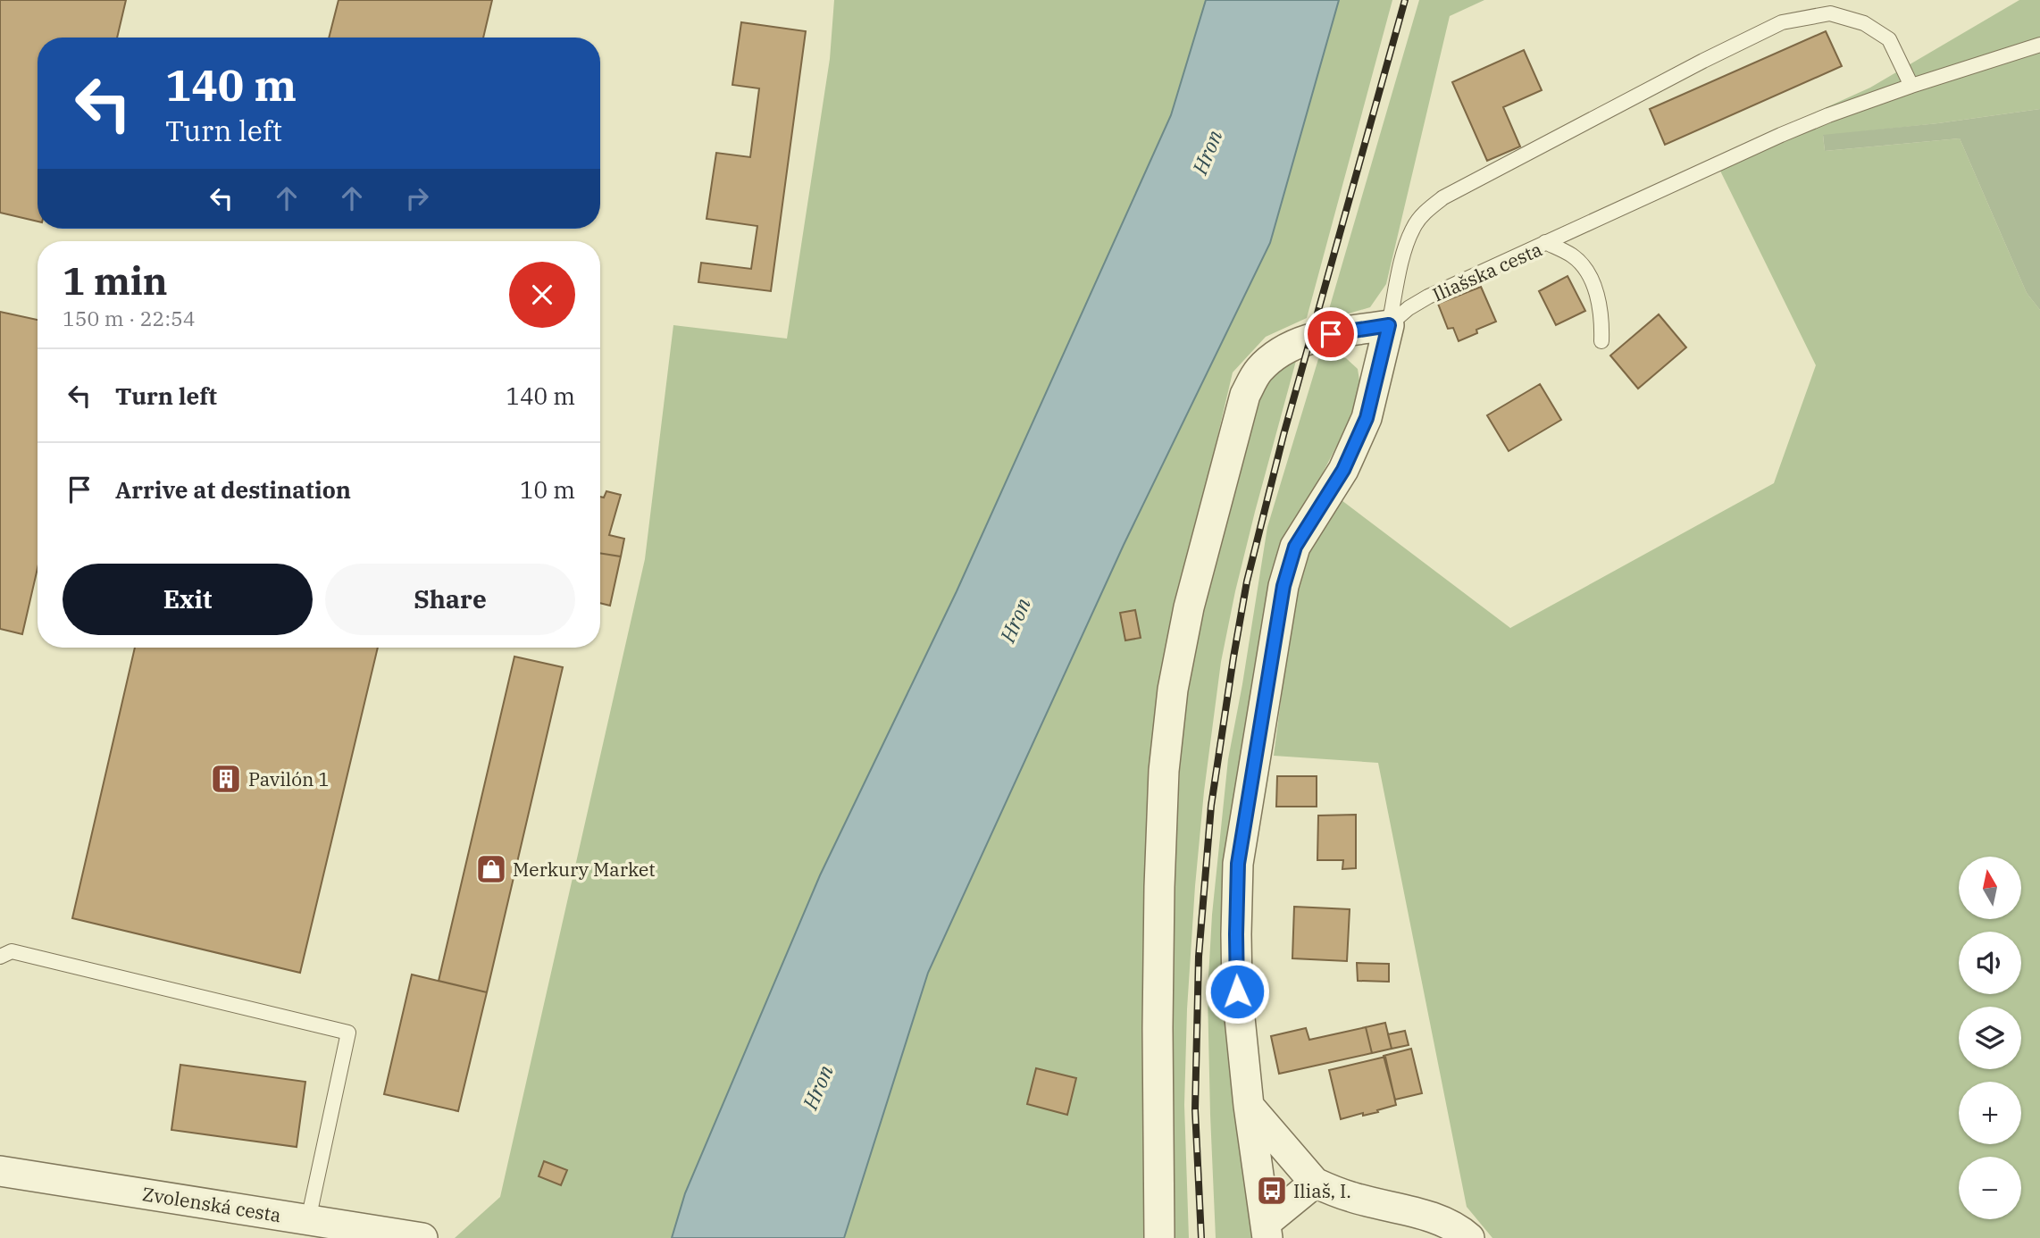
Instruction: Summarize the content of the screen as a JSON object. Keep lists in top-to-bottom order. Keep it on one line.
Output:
{"streets":{"street":["Zvolenská cesta"],"lane":["Iliašska cesta"]},"water":["Hron"],"places":{"building":["Pavilón 1"],"shop":["Merkury Market"],"bus stop":["Iliaš, I."]},"north":"top","page":{"turn":["140 m","Turn left"],"heading":["1 min","150 m · 22:54"],"list":[{"name":"Turn left","value":"140 m"},{"name":"Arrive at destination","value":"10 m"}],"buttons":["Exit","Share"],"map_buttons":["+","−"]}}
